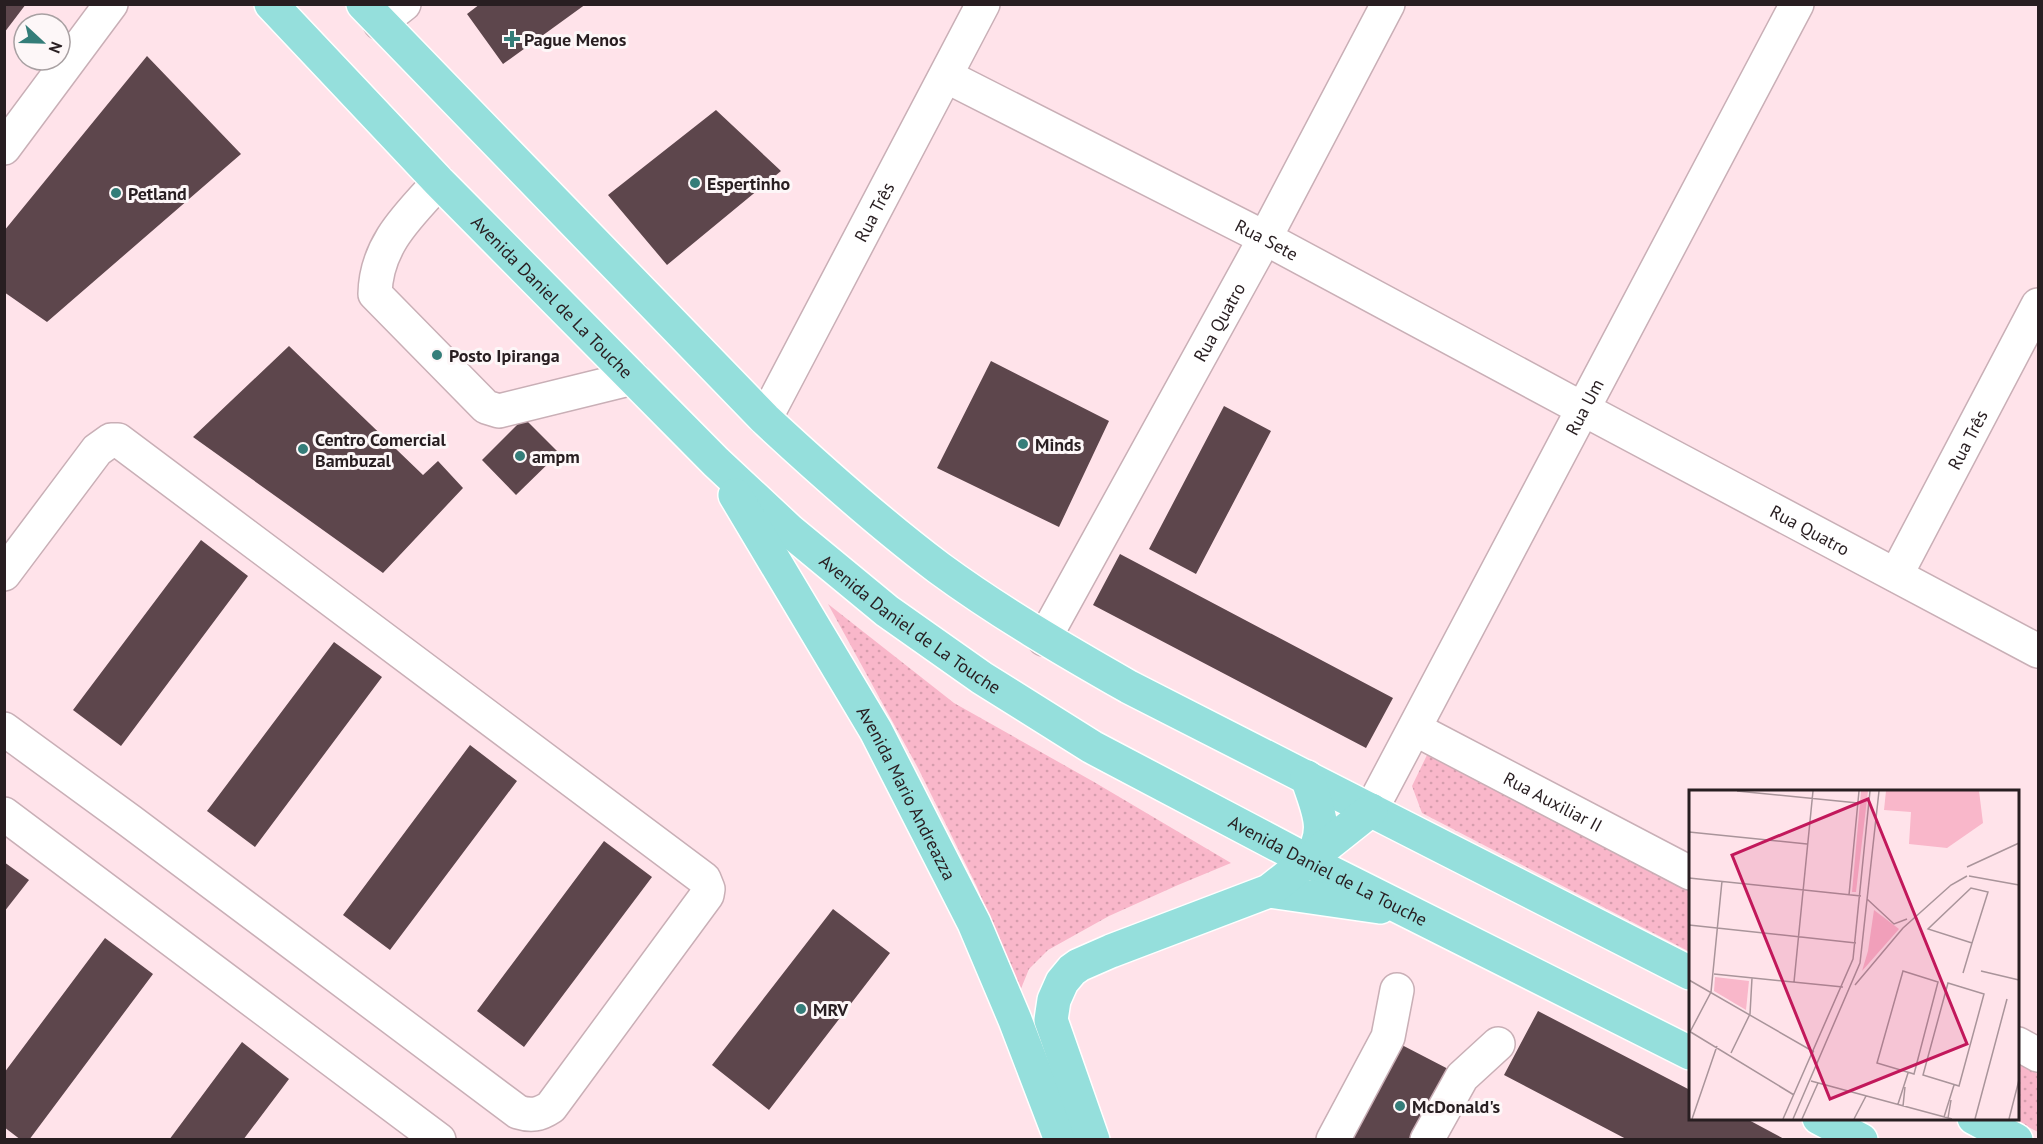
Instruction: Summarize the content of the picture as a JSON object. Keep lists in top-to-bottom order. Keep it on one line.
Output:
{"streets":{"main road":["Avenida Daniel de La Touche","Avenida Mario Andreazza"],"street":["Rua Três","Rua Sete","Rua Quatro","Rua Um","Rua Auxiliar II"]},"crossings":[["Rua Três","Rua Sete"],["Rua Três","Rua Quatro"],["Rua Sete","Rua Quatro"],["Rua Sete","Rua Um"],["Avenida Daniel de La Touche","Avenida Mario Andreazza"],["Rua Quatro","Rua Um"],["Rua Um","Rua Auxiliar II"]],"places":{"health":["Pague Menos"],"other":["Espertinho","Petland","Posto Ipiranga","Minds","Centro Comercial Bambuzal","ampm","MRV","McDonald's"]},"north":"right"}
